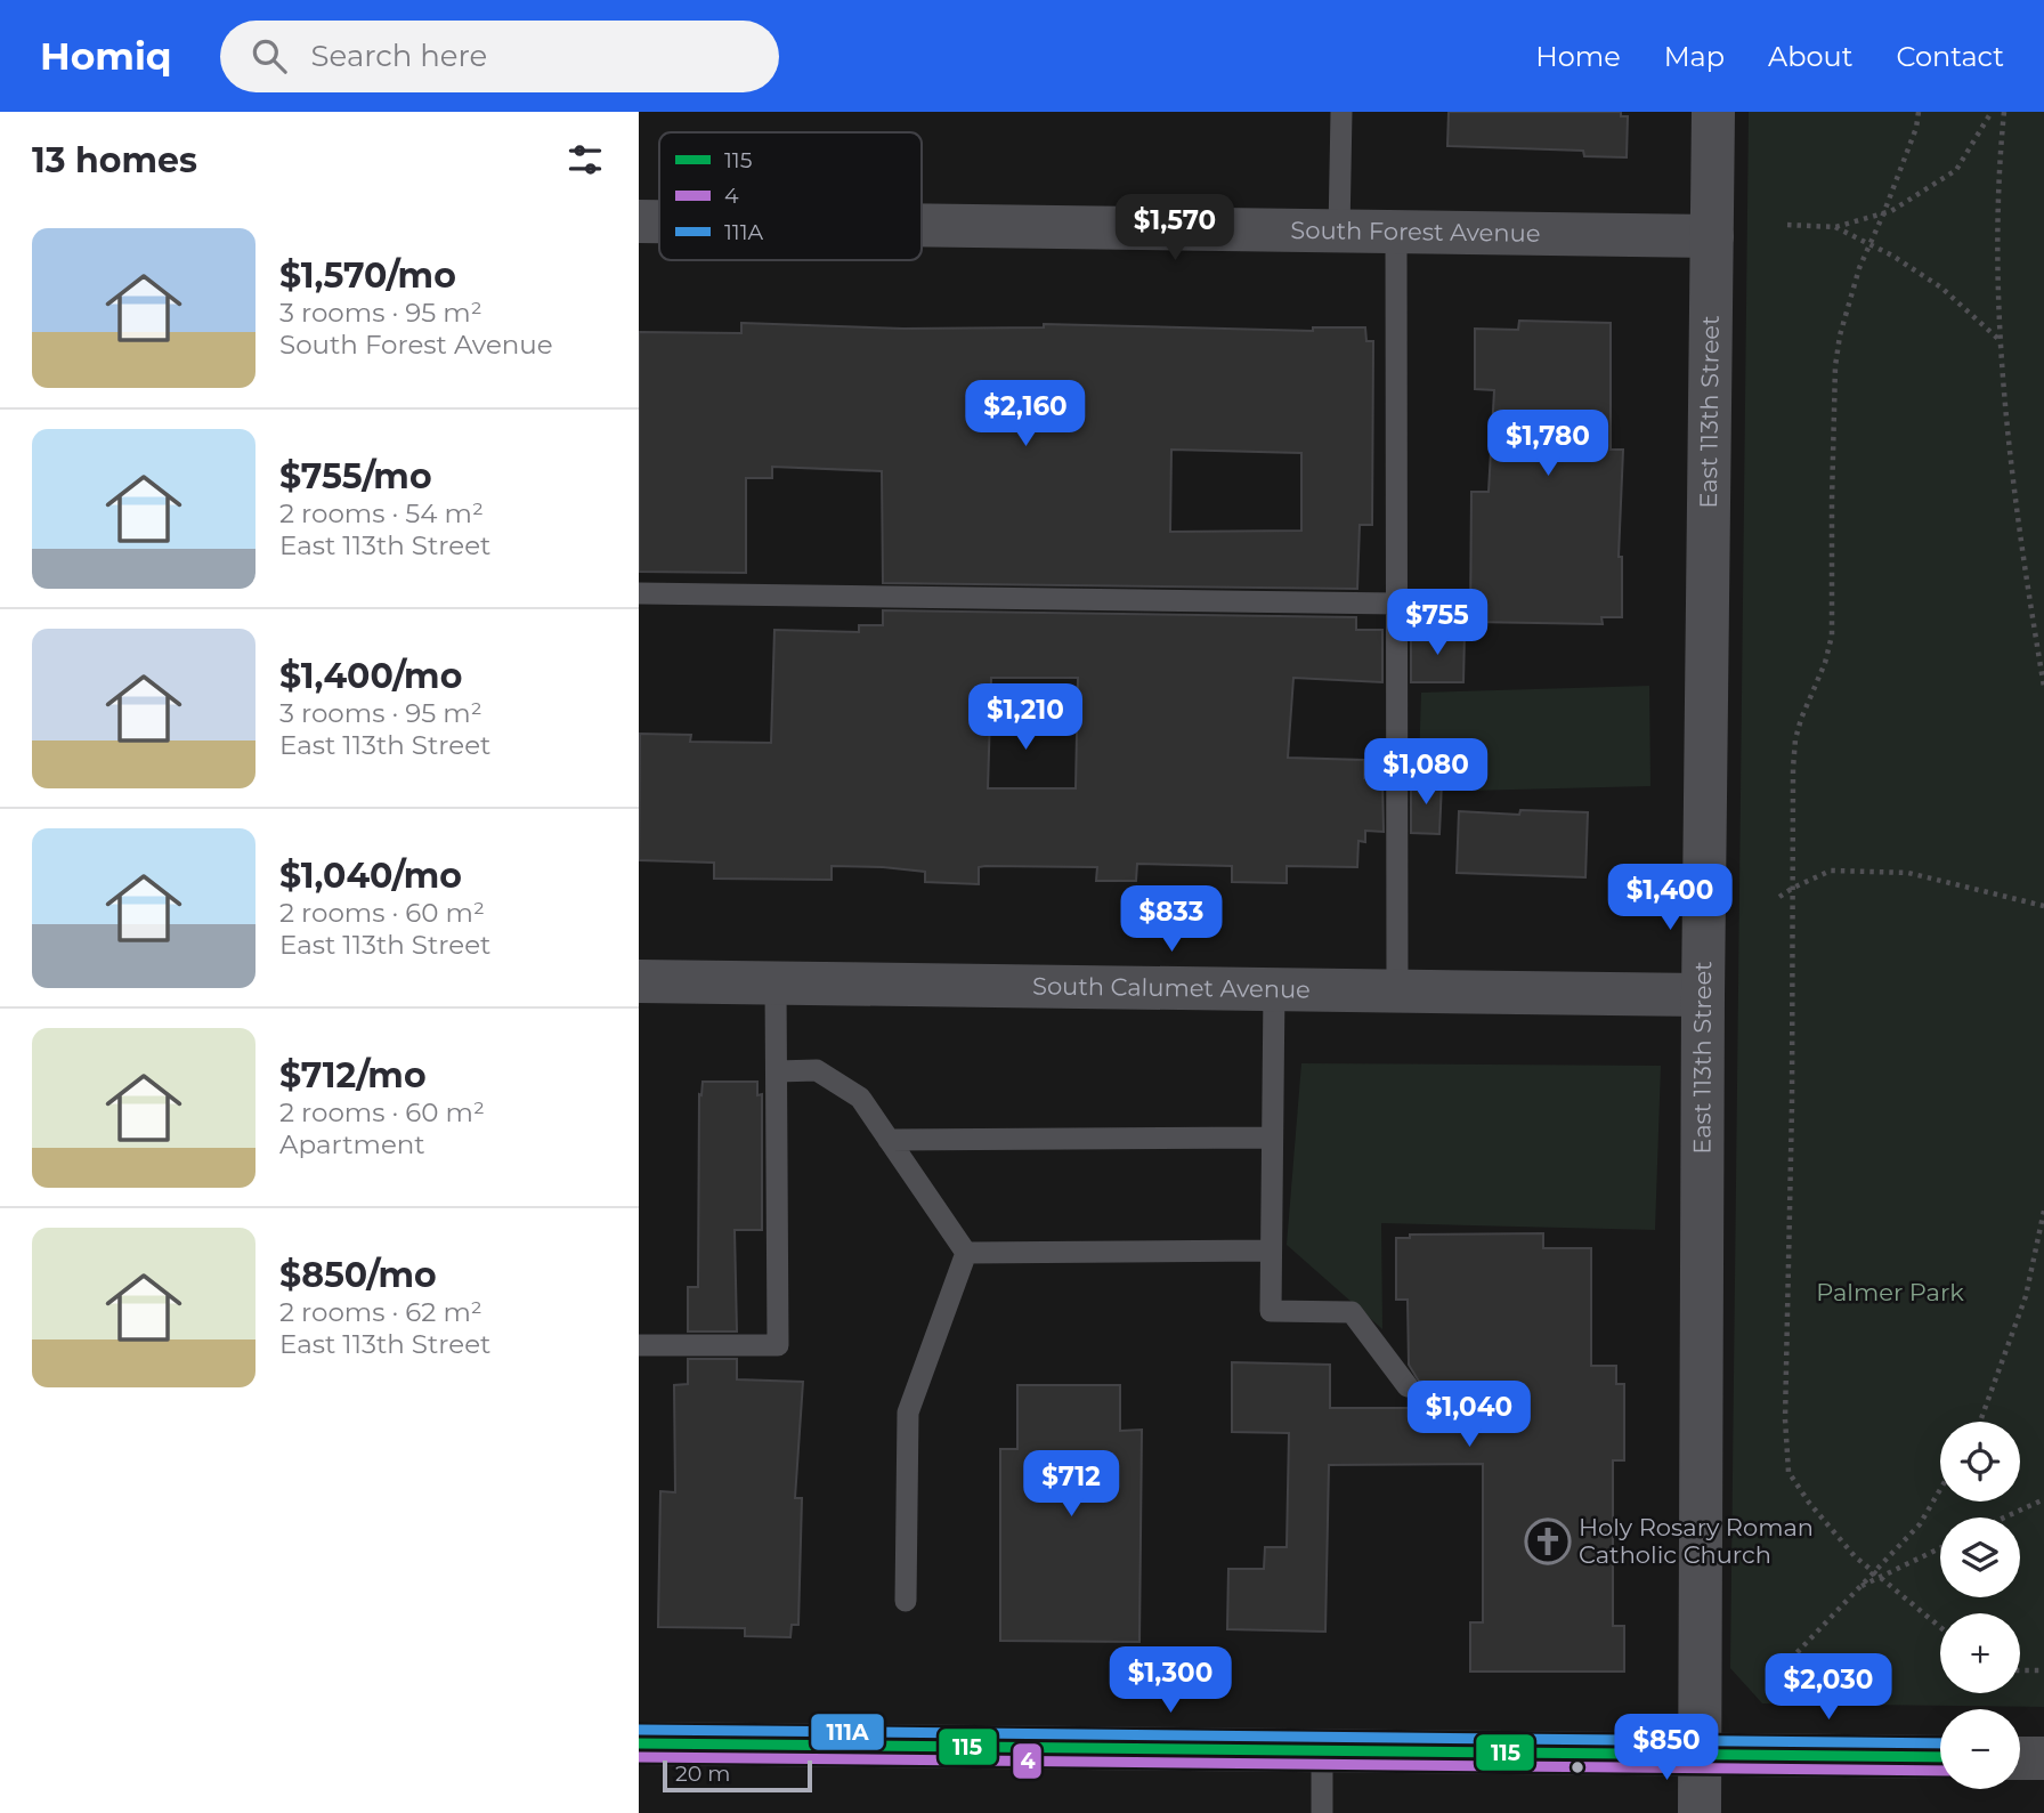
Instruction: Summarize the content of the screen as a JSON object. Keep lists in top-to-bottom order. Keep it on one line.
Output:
{"streets":{"street":["South Forest Avenue","East 113th Street","South Calumet Avenue"]},"crossings":[["South Forest Avenue","East 113th Street"],["East 113th Street","South Calumet Avenue"]],"parks":["Palmer Park"],"places":{"church":["Holy Rosary Roman Catholic Church"]},"lines":["transit line 111A","transit line 115","transit line 4"],"legend":["115","4","111A"],"scale_bar":"20 m","page":{"header":"Homiq","search":"Search here","nav":["Home","Map","About","Contact"],"heading":"13 homes","price":["$1,570","$2,160","$1,780","$755","$1,210","$1,080","$1,400","$833","$1,040","$712","$1,300","$2,030","$850"],"list":[{"name":"$1,570/mo","note":"3 rooms · 95 m² · South Forest Avenue"},{"name":"$755/mo","note":"2 rooms · 54 m² · East 113th Street"},{"name":"$1,400/mo","note":"3 rooms · 95 m² · East 113th Street"},{"name":"$1,040/mo","note":"2 rooms · 60 m² · East 113th Street"},{"name":"$712/mo","note":"2 rooms · 60 m² · Apartment"},{"name":"$850/mo","note":"2 rooms · 62 m² · East 113th Street"}],"map_buttons":["+","−"],"scale":"20 m"}}
